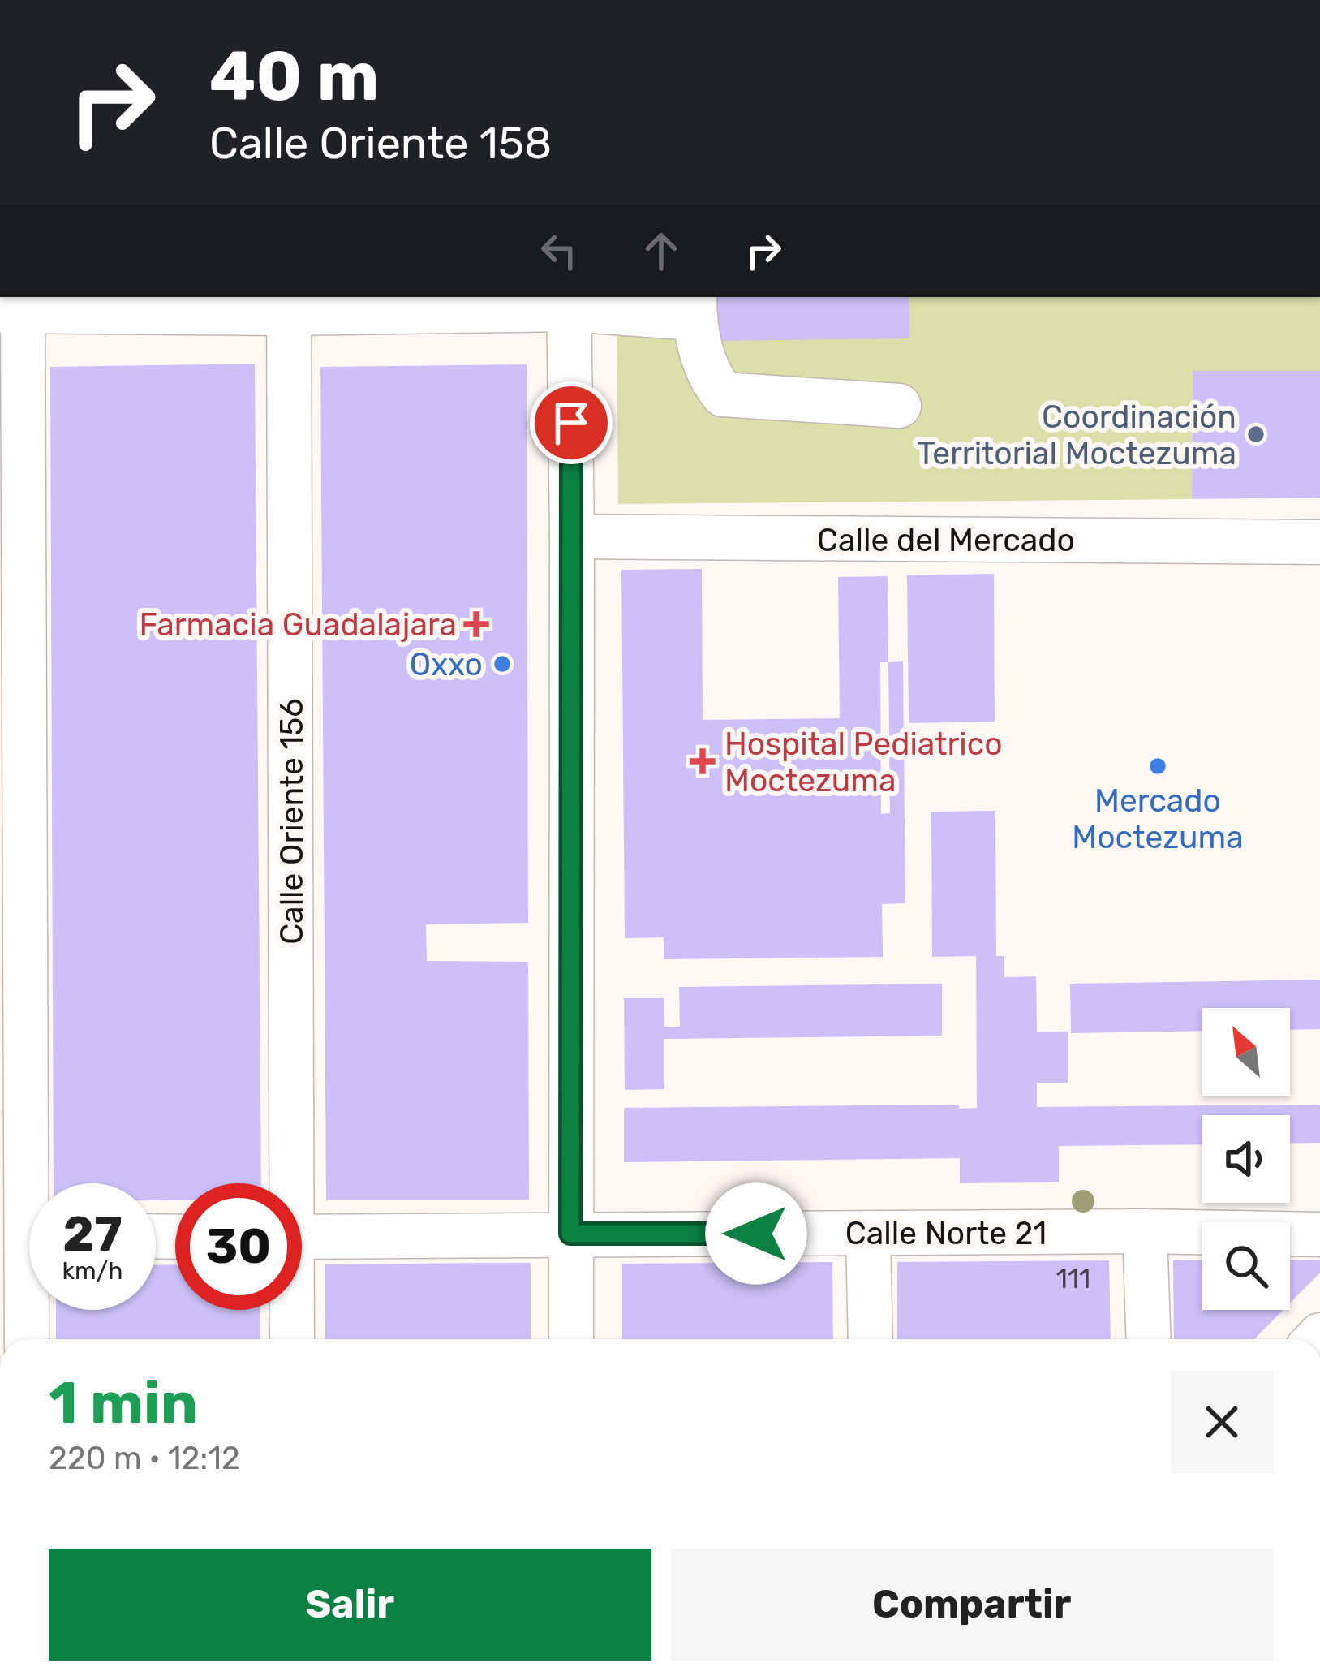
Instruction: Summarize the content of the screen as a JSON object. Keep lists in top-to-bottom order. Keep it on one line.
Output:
{"streets":{"street":["Calle del Mercado","Calle Oriente 156","Calle Norte 21"]},"places":{"other":["Coordinación Territorial Moctezuma","Oxxo","Mercado Moctezuma"],"health":["Farmacia Guadalajara","Hospital Pediatrico Moctezuma"]},"house_numbers":["111"],"north":"top left","page":{"turn":["40 m","Calle Oriente 158"],"speed":"27 km/h","limit":"30","heading":["1 min","220 m · 12:12"],"buttons":["Salir","Compartir"]}}
